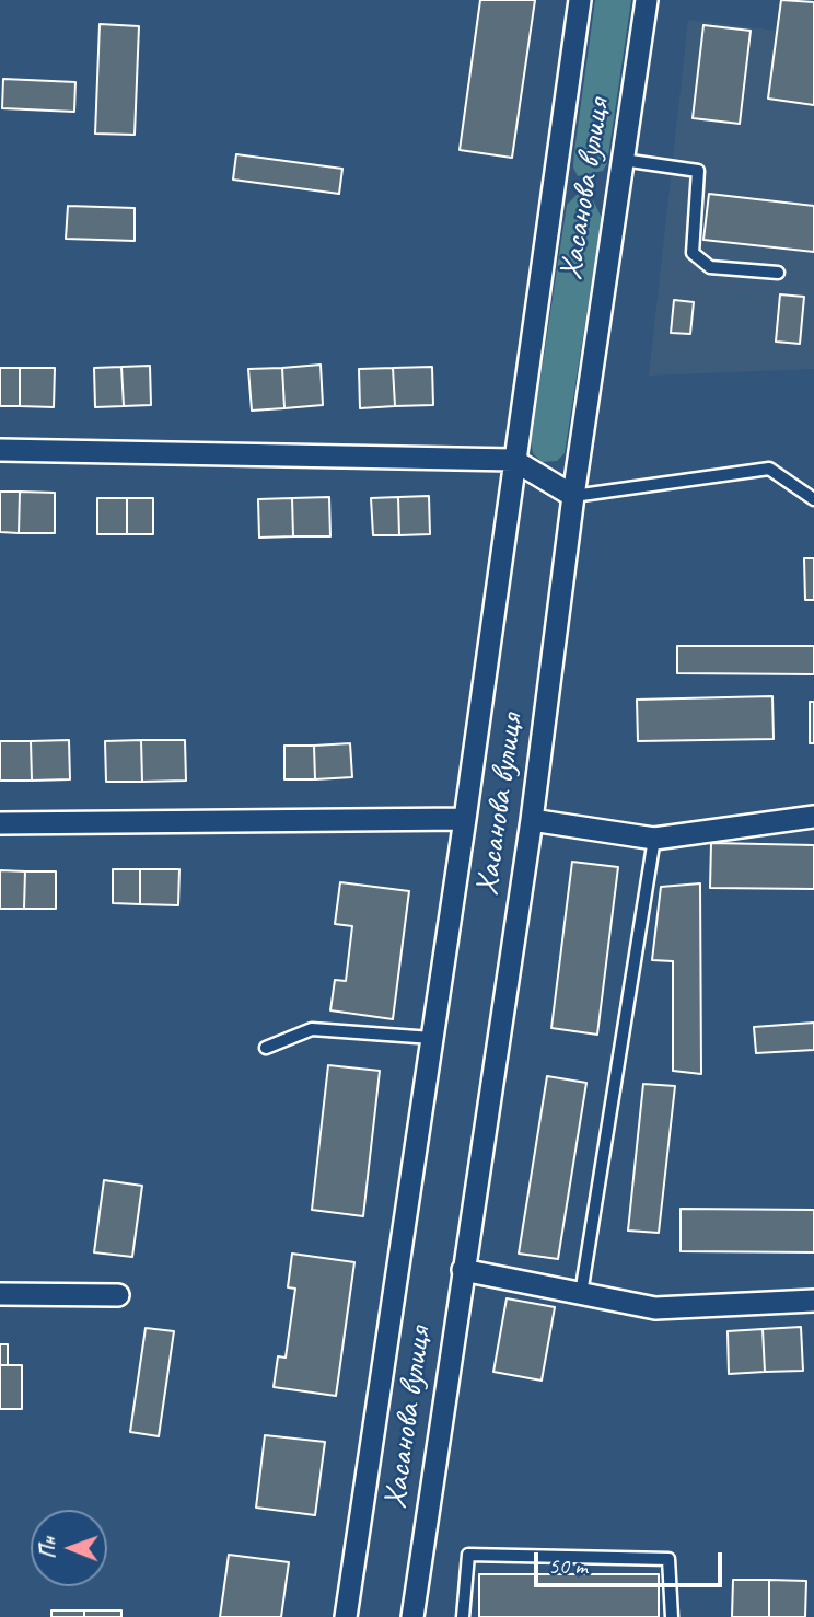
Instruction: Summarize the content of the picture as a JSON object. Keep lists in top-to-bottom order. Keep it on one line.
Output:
{"streets":{"street":["Хасанова вулиця"]},"scale_bar":"50 m","north":"left"}
